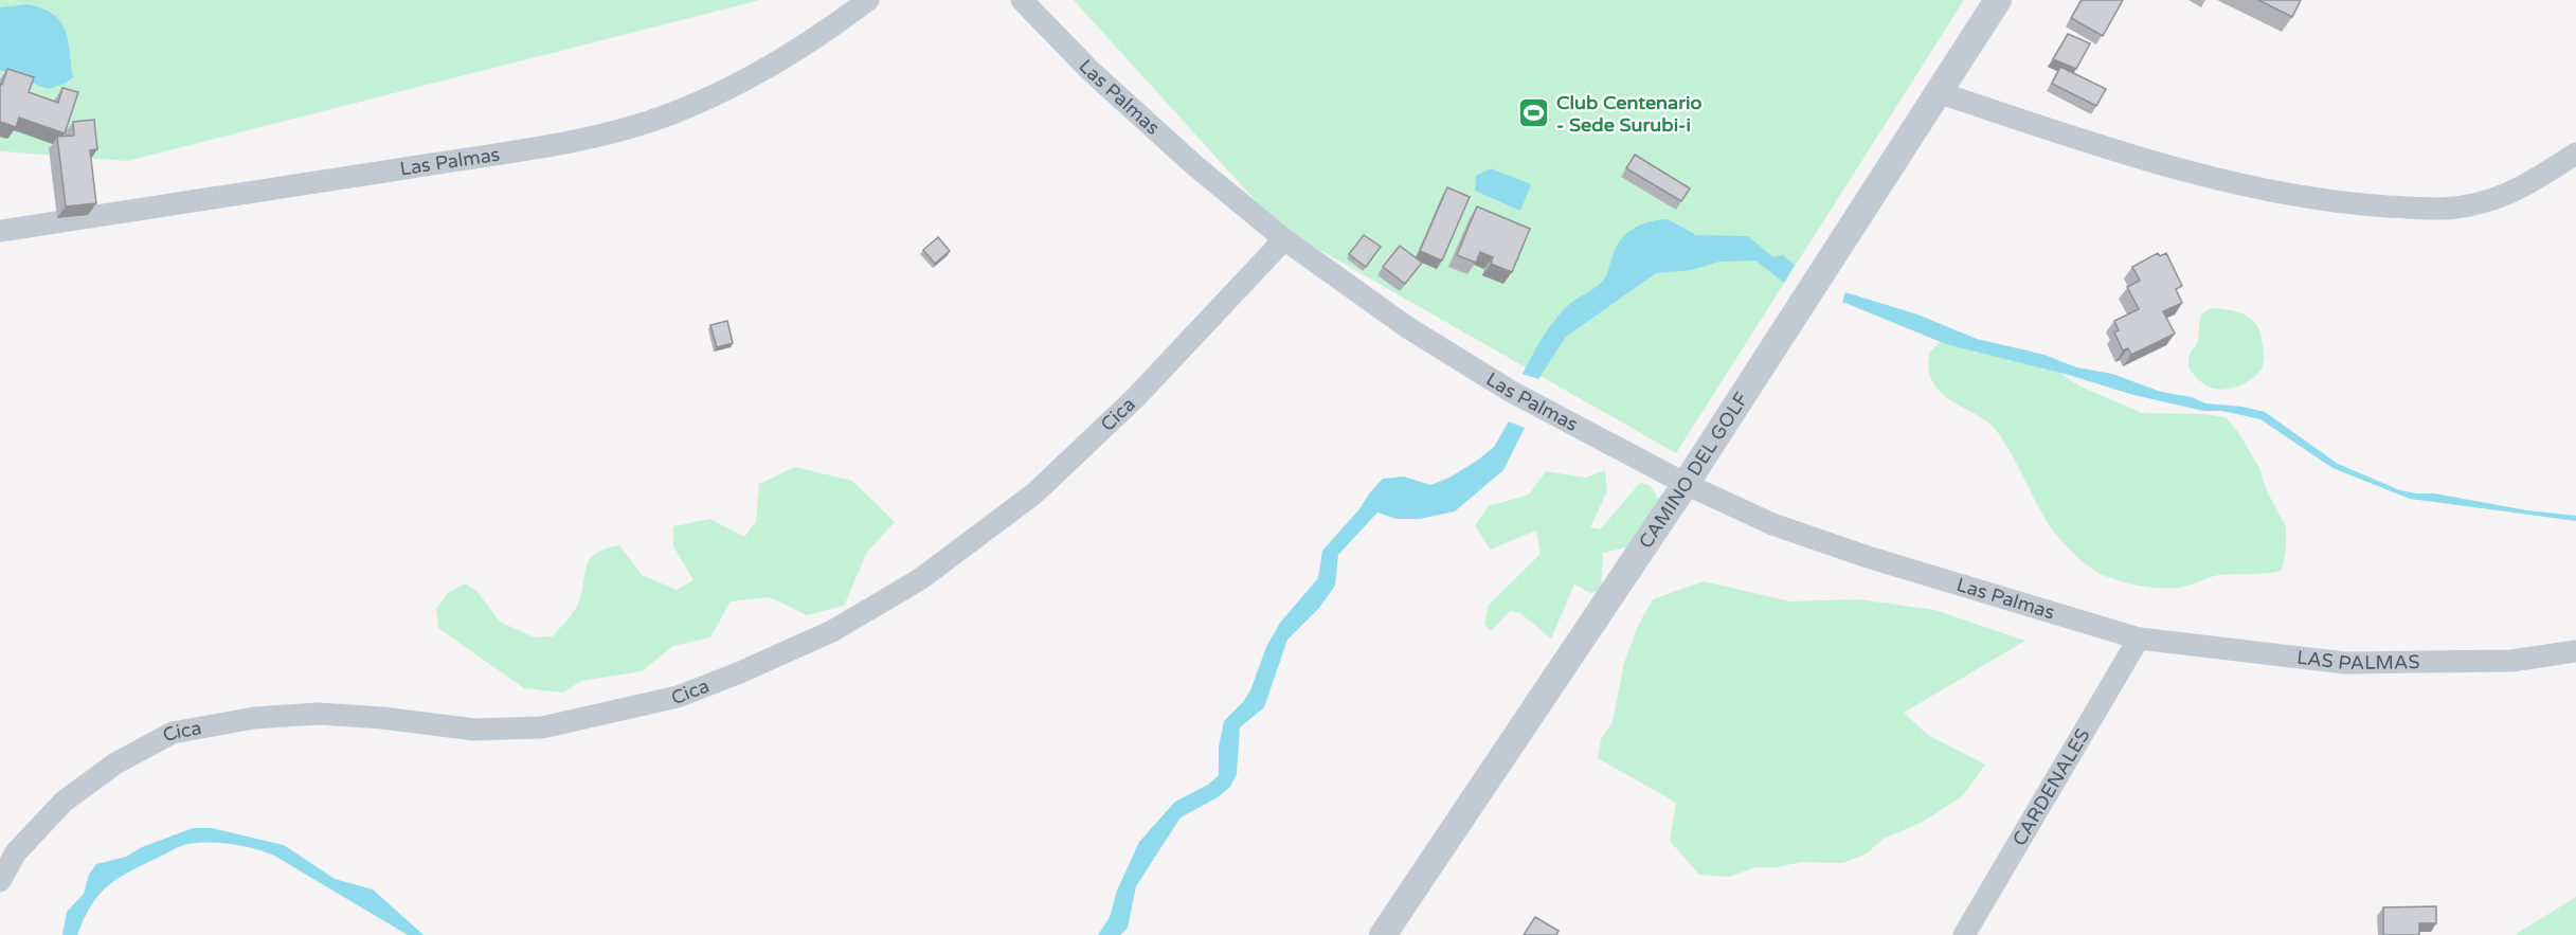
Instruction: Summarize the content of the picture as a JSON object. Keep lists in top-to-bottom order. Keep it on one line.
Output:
{"streets":{"street":["Las Palmas","Cica","CAMINO DEL GOLF","LAS PALMAS","CARDENALES"]},"crossings":[["Las Palmas","Cica"],["Las Palmas","CAMINO DEL GOLF"],["Las Palmas","LAS PALMAS"],["Las Palmas","CARDENALES"],["LAS PALMAS","CARDENALES"]],"places":{"sports":["Club Centenario - Sede Surubi-i"]}}
